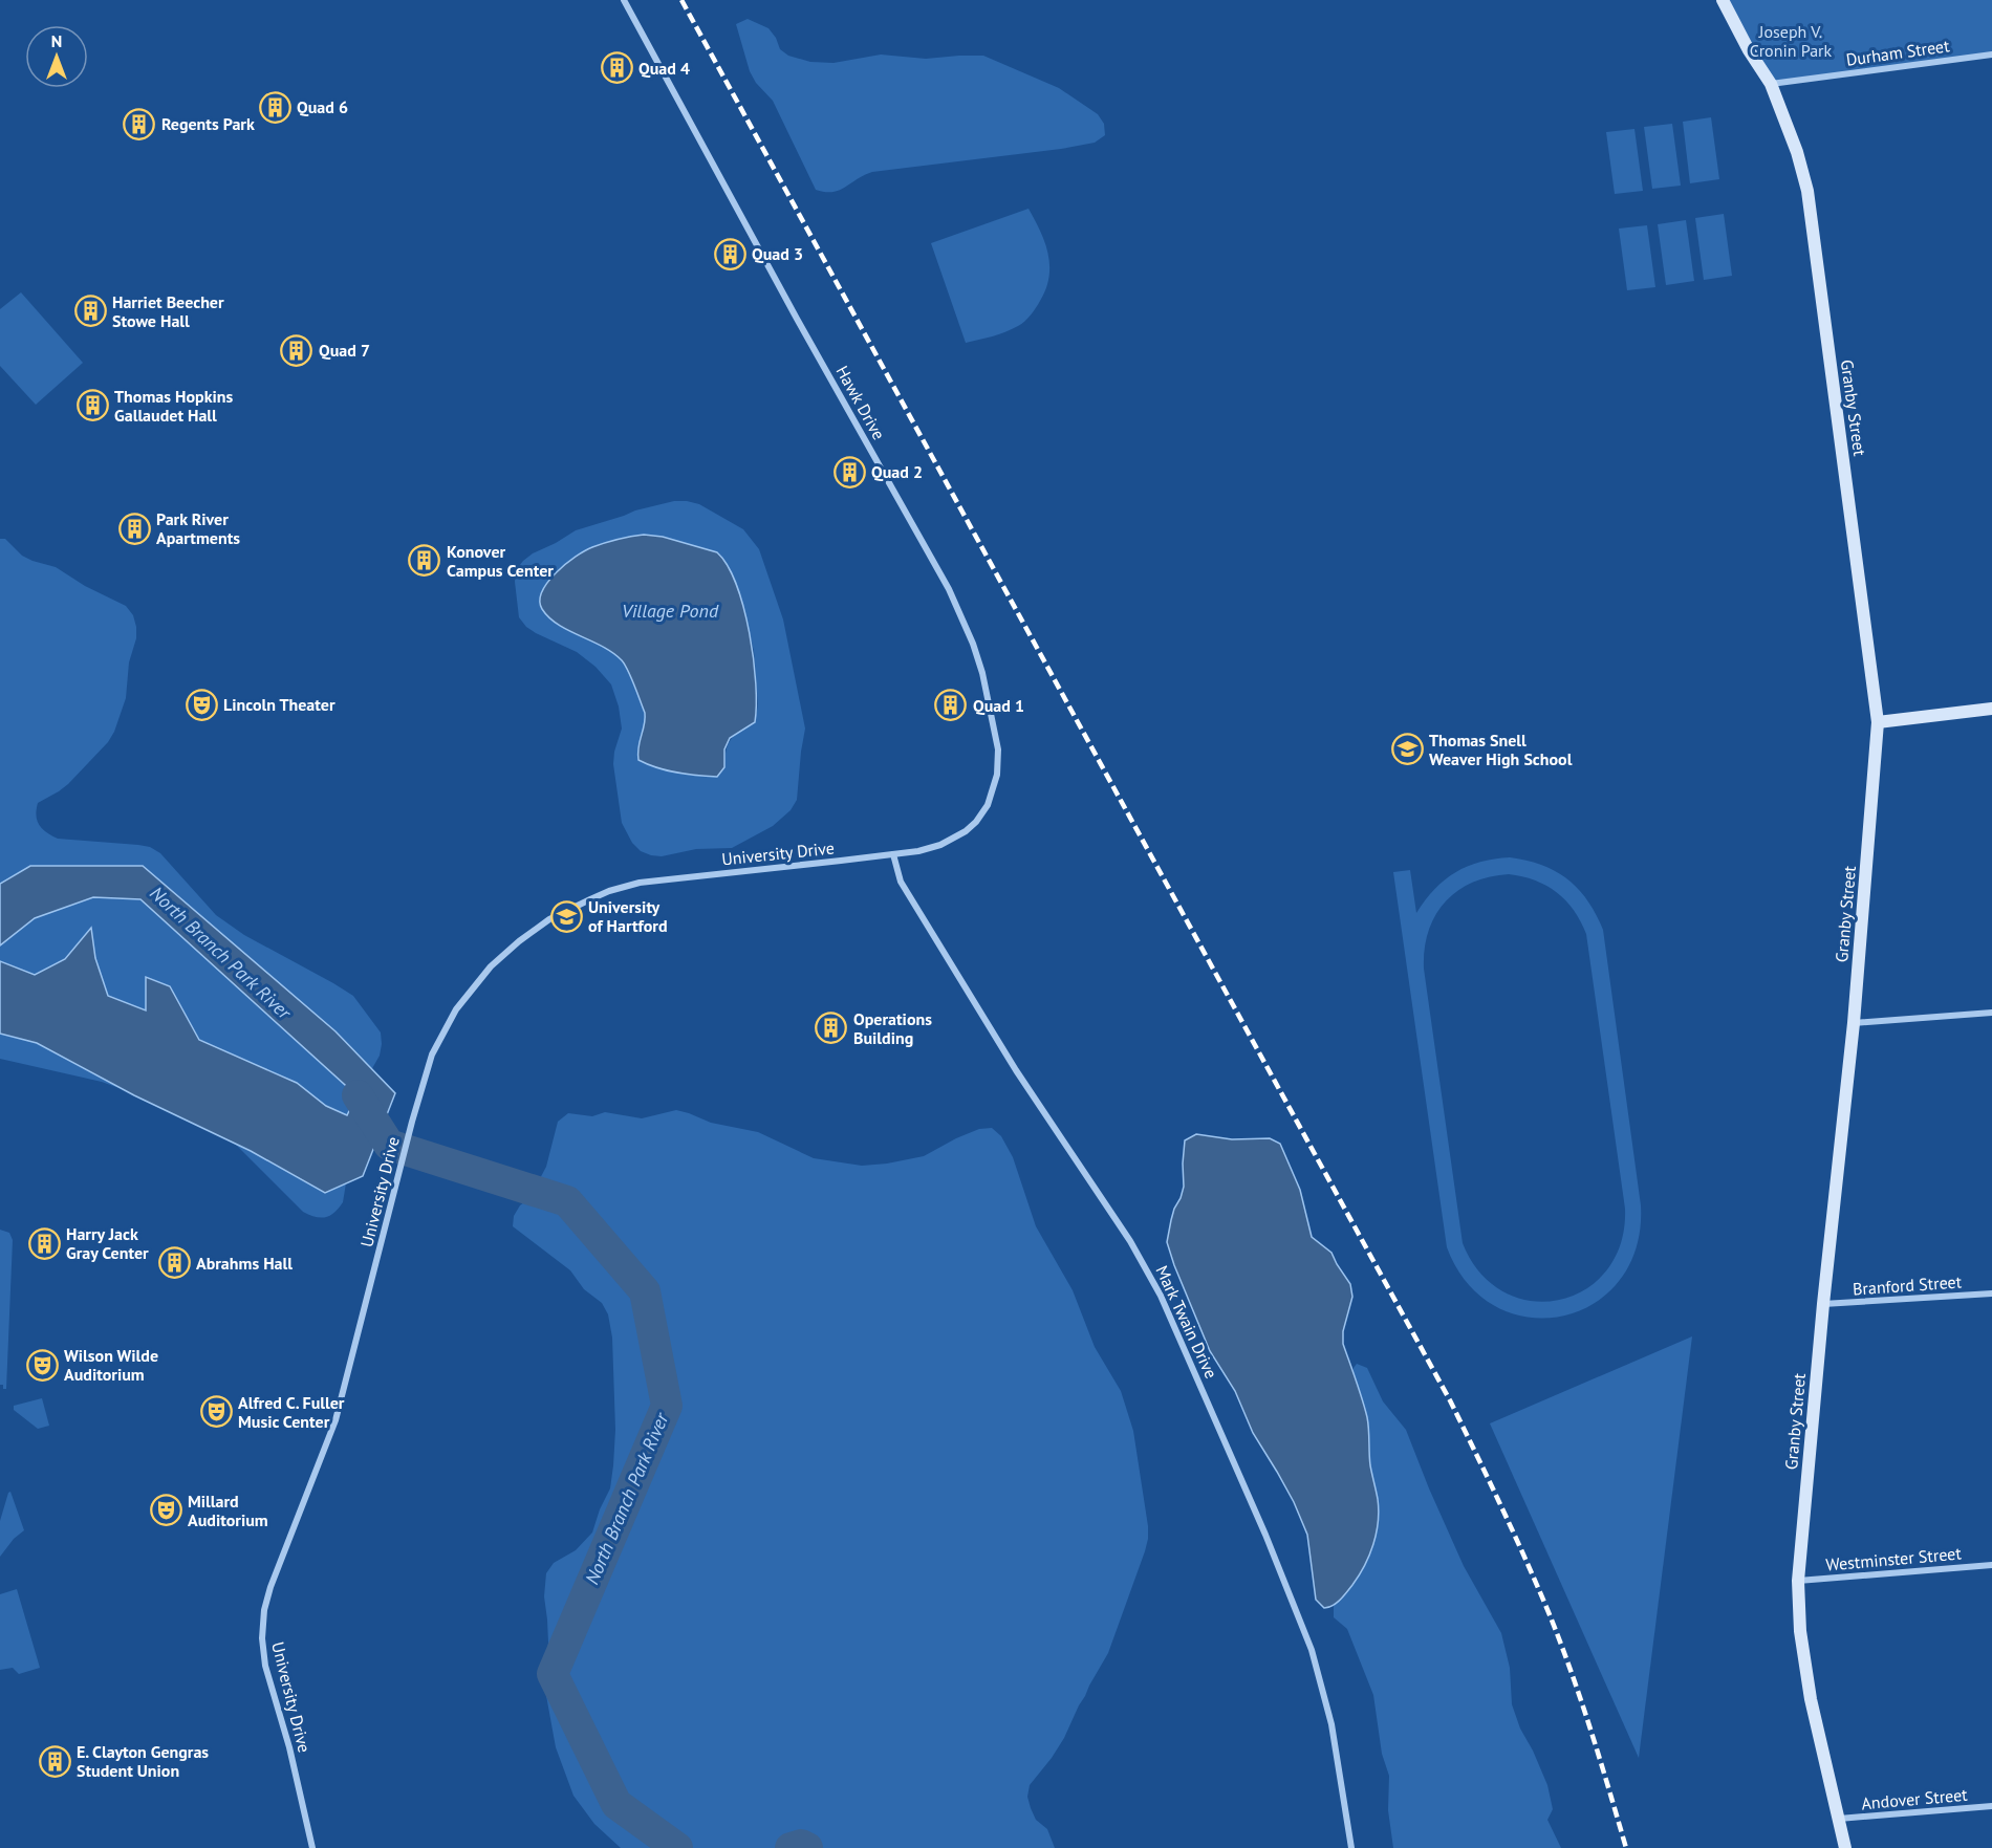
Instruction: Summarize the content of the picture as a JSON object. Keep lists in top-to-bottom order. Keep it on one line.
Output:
{"streets":{"main road":["Granby Street"],"street":["Durham Street","Hawk Drive","University Drive","Branford Street","Mark Twain Drive","Westminster Street","Andover Street"]},"crossings":[["Durham Street","Granby Street"],["Hawk Drive","University Drive"],["Hawk Drive","Mark Twain Drive"],["Granby Street","Branford Street"],["Granby Street","Westminster Street"],["Granby Street","Andover Street"],["University Drive","Mark Twain Drive"]],"water":["Village Pond","North Branch Park River"],"parks":["Joseph V. Cronin Park"],"places":{"building":["Quad 4","Quad 6","Regents Park","Quad 3","Harriet Beecher Stowe Hall","Quad 7","Thomas Hopkins Gallaudet Hall","Quad 2","Park River Apartments","Konover Campus Center","Quad 1","Operations Building","Harry Jack Gray Center","Abrahms Hall","E. Clayton Gengras Student Union"],"theatre":["Lincoln Theater","Wilson Wilde Auditorium","Alfred C. Fuller Music Center","Millard Auditorium"],"school or university":["Thomas Snell Weaver High School","University of Hartford"]},"north":"top"}
